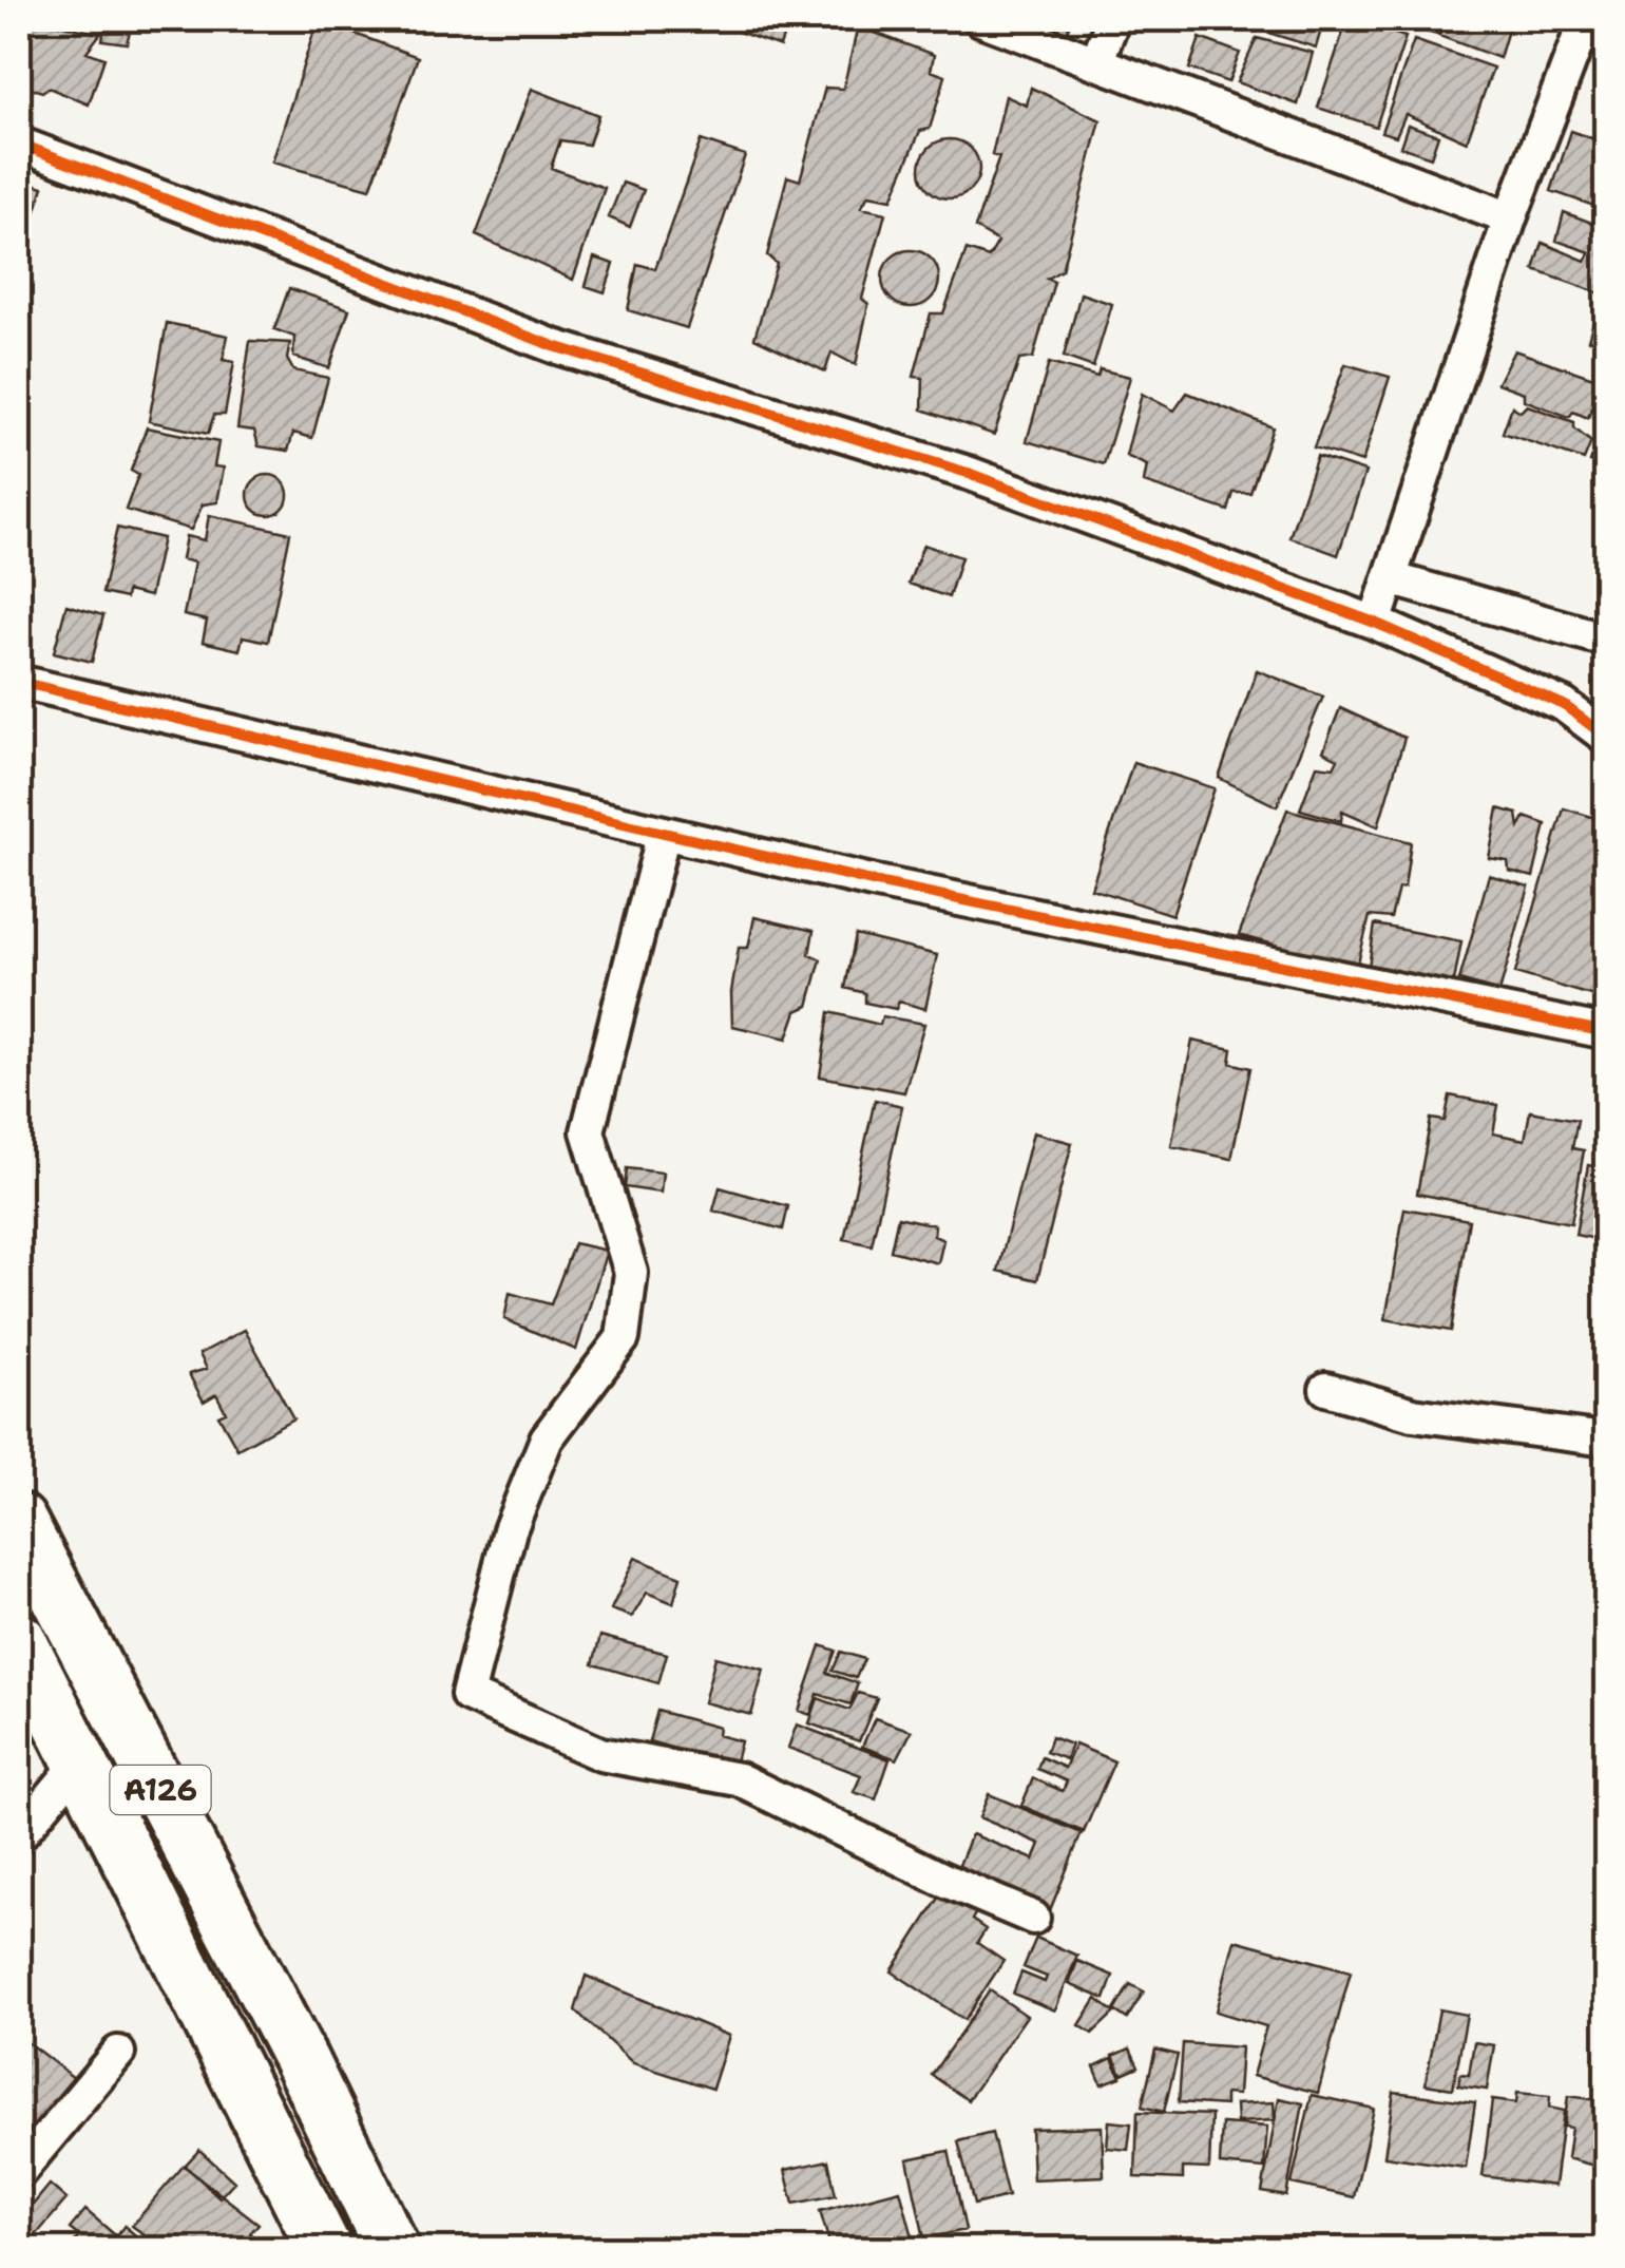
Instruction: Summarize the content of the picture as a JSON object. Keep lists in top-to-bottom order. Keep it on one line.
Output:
{"streets":{"highway":["A126"]}}
